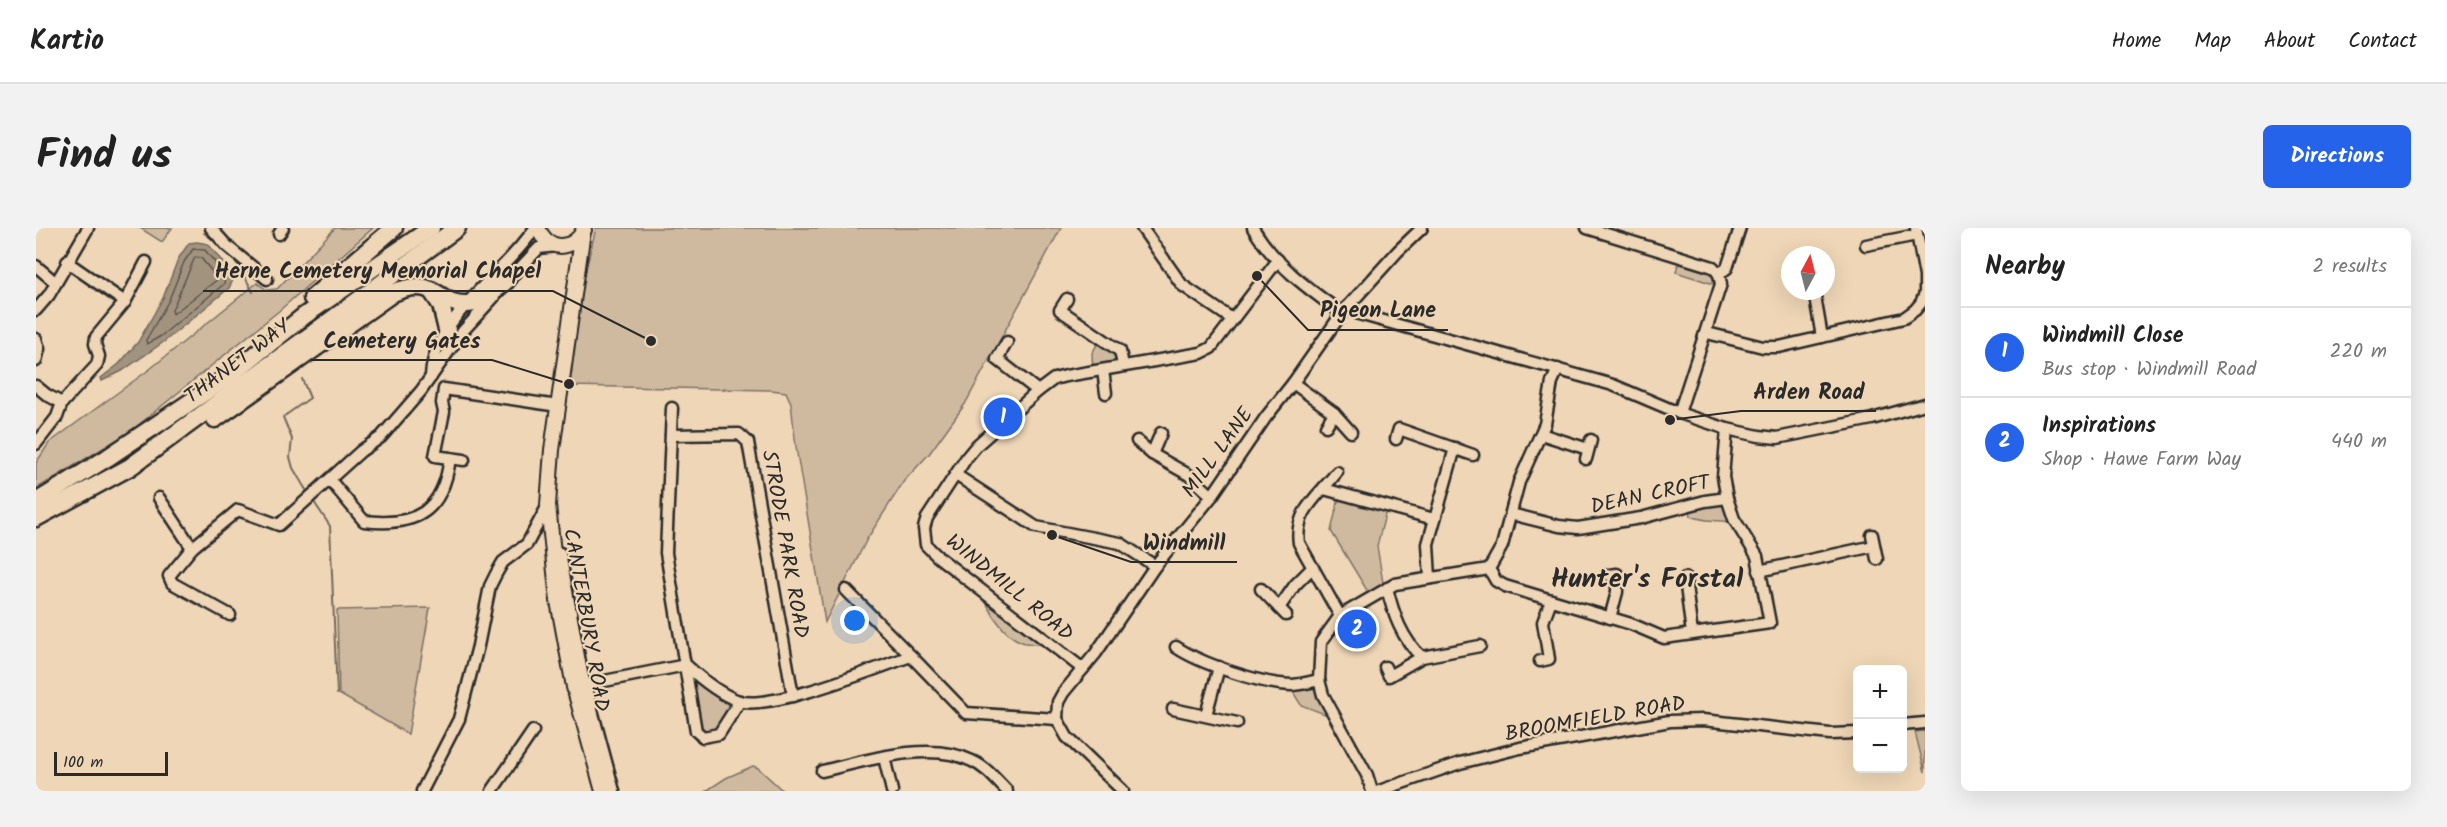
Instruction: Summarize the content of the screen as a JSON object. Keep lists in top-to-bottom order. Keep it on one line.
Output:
{"streets":{"highway":["THANET WAY"],"main road":["CANTERBURY ROAD"],"street":["MILL LANE","DEAN CROFT","STRODE PARK ROAD","WINDMILL ROAD","BROOMFIELD ROAD"]},"crossings":[["MILL LANE","WINDMILL ROAD"]],"districts":["Hunter's Forstal"],"places":["Pigeon Lane","Herne Cemetery Memorial Chapel","Cemetery Gates","Arden Road","Windmill"],"scale_bar":"100 m","north":"top","page":{"header":"Kartio","nav":["Home","Map","About","Contact"],"title":"Find us","buttons":"Directions","heading":["Nearby","2 results"],"list":[{"mark":"1","name":"Windmill Close","note":"Bus stop · Windmill Road","value":"220 m"},{"mark":"2","name":"Inspirations","note":"Shop · Hawe Farm Way","value":"440 m"}],"pins":["1","2"],"map_buttons":["+","−"],"scale":"100 m"}}
